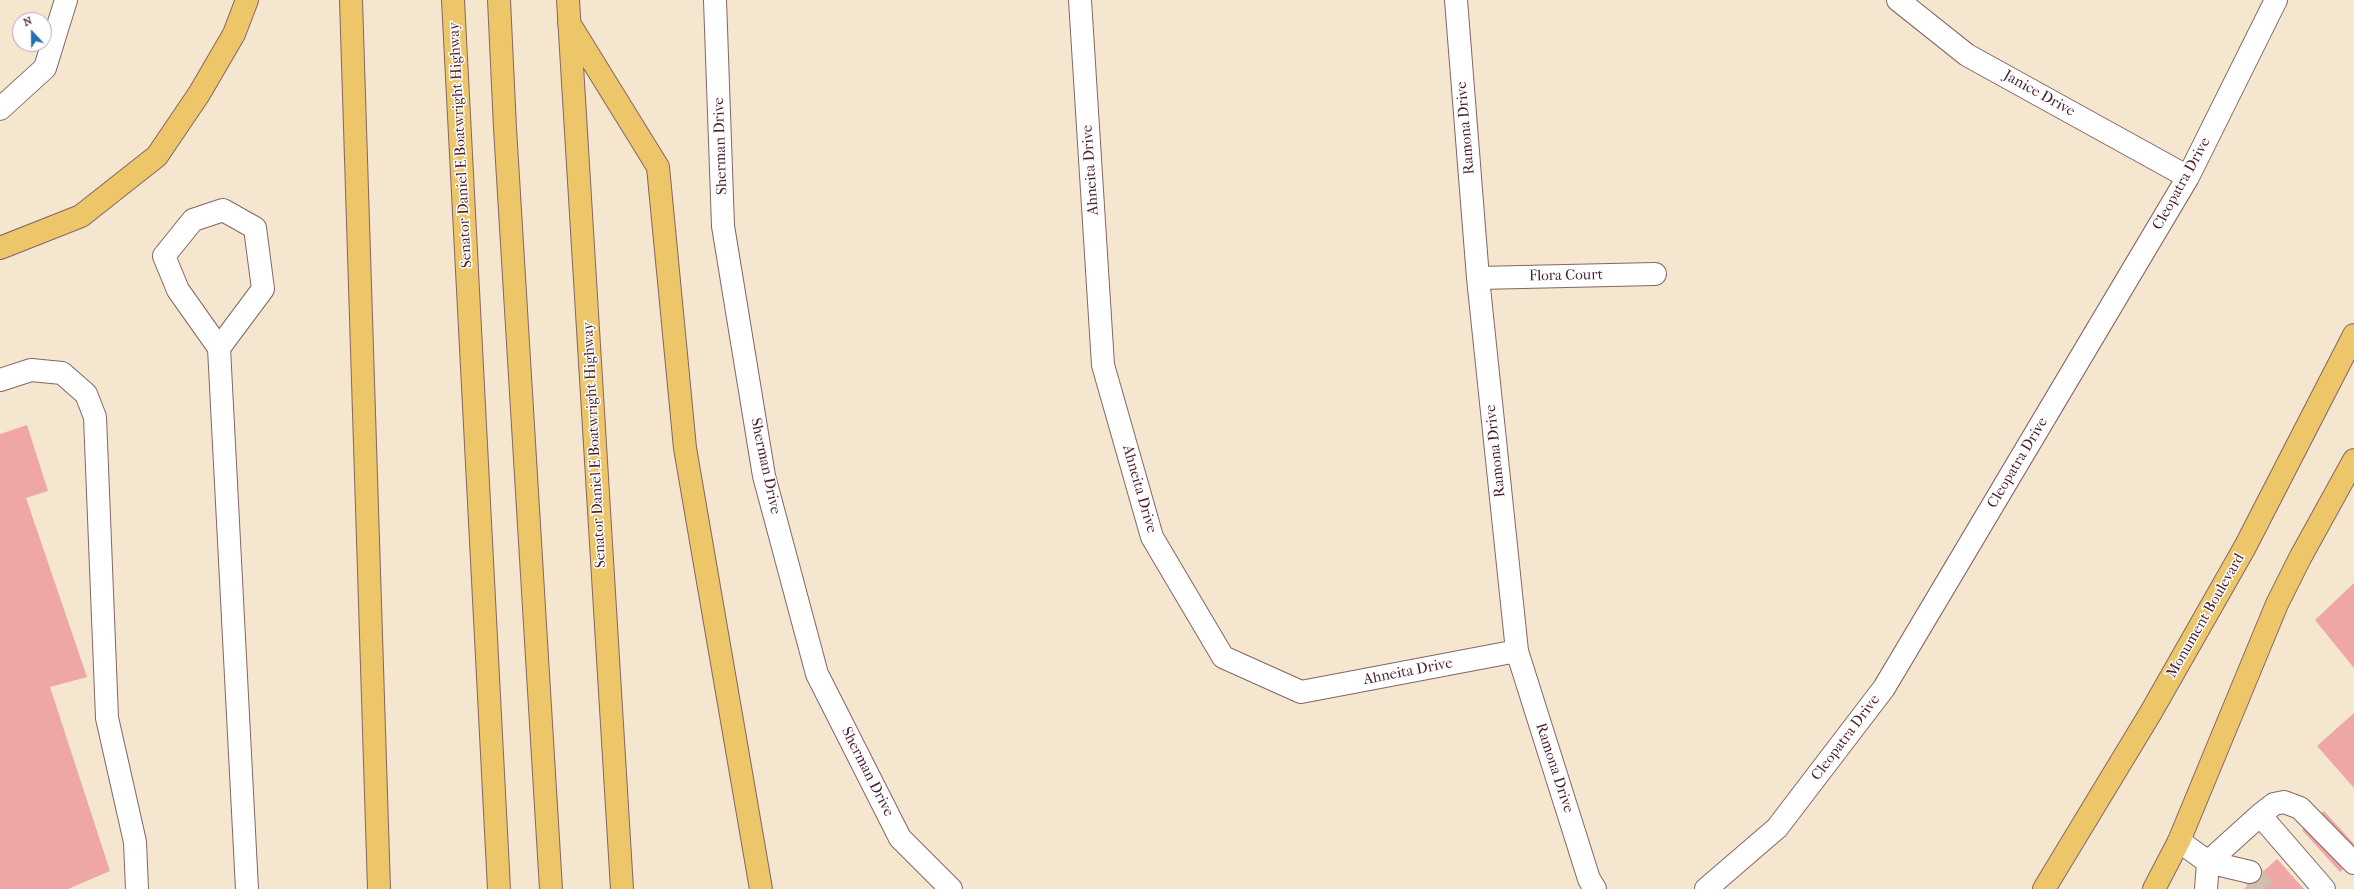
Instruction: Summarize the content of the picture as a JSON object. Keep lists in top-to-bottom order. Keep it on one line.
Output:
{"streets":{"main road":["Senator Daniel E Boatwright Highway","Monument Boulevard"],"street":["Janice Drive","Ramona Drive","Sherman Drive","Ahneita Drive","Cleopatra Drive","Flora Court"]},"crossings":[["Janice Drive","Cleopatra Drive"],["Ramona Drive","Ahneita Drive"],["Ramona Drive","Flora Court"]],"north":"top"}
